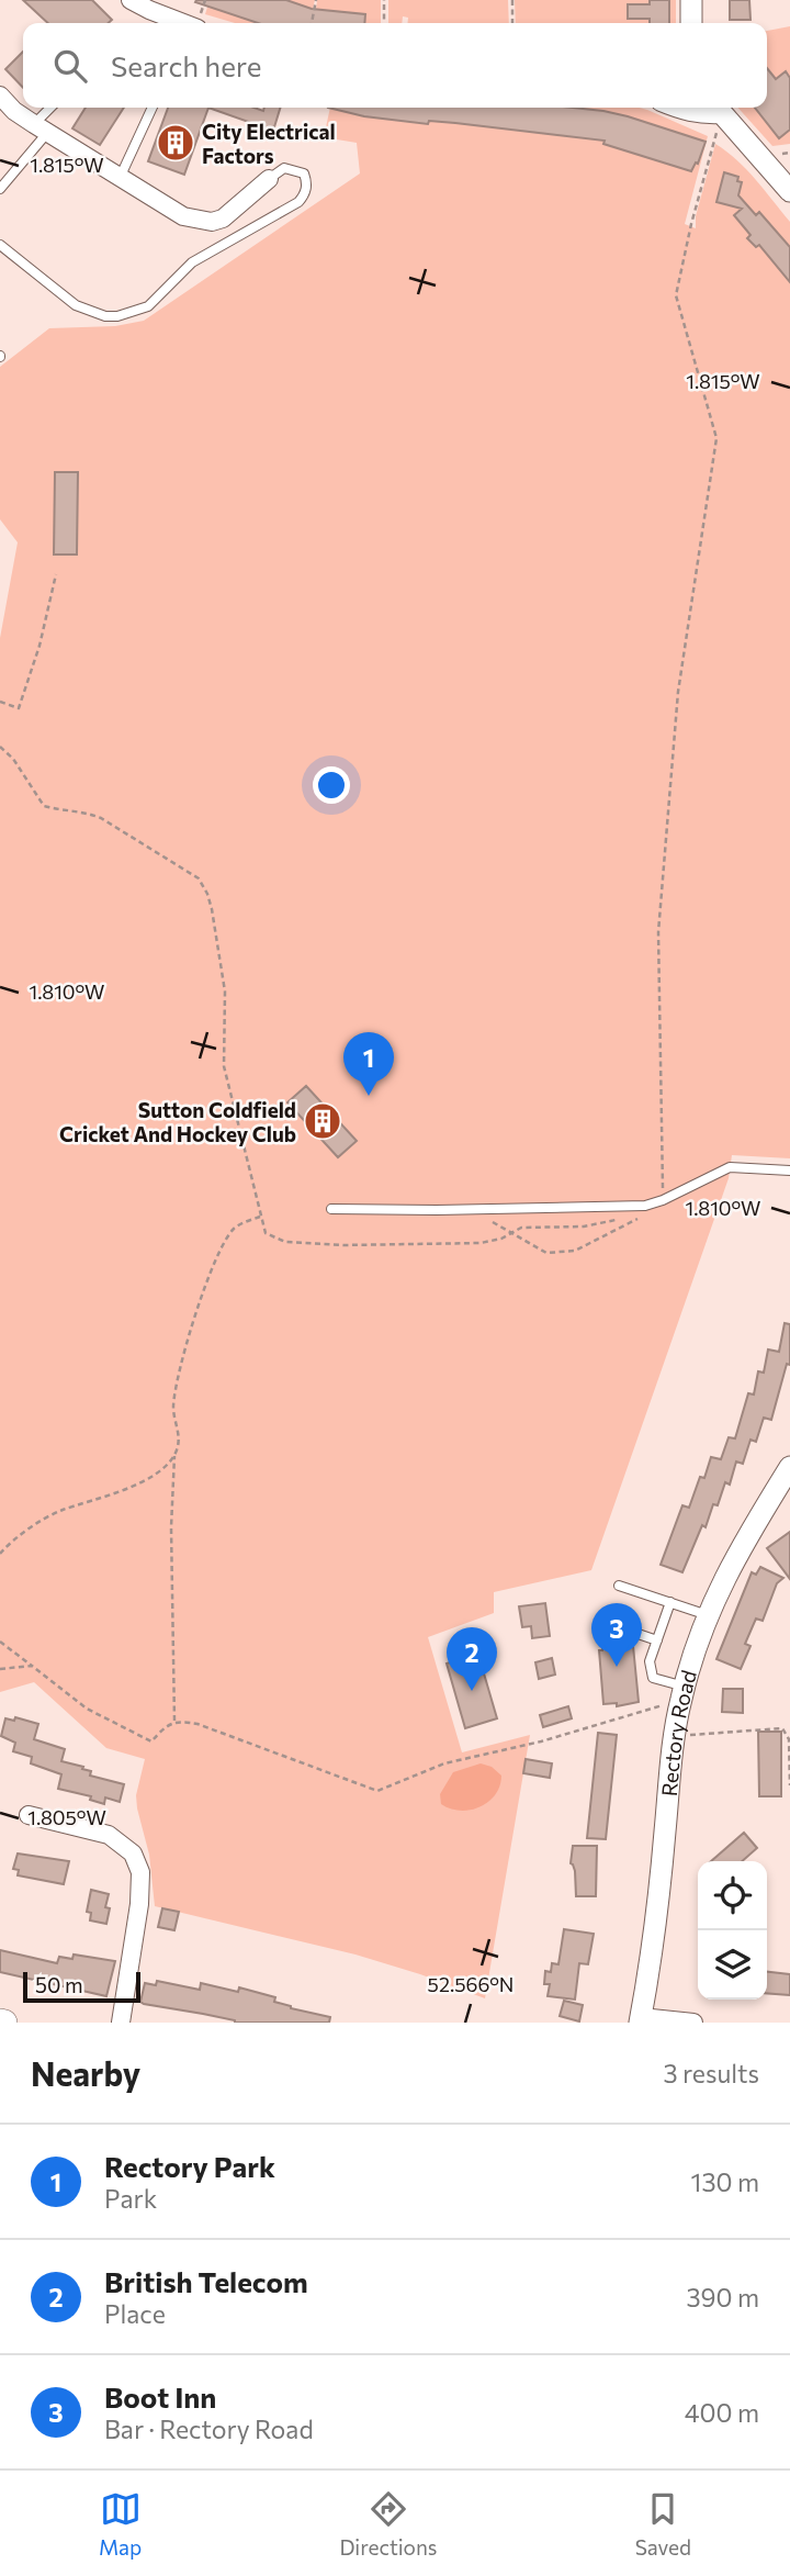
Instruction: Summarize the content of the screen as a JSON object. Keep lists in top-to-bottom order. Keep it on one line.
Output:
{"streets":{"street":["Rectory Road"]},"places":{"building":["City Electrical Factors","Sutton Coldfield Cricket And Hockey Club"]},"scale_bar":"50 m","page":{"search":"Search here","pins":["1","3","2"],"scale":"50 m","heading":["Nearby","3 results"],"list":[{"mark":"1","name":"Rectory Park","note":"Park","value":"130 m"},{"mark":"2","name":"British Telecom","note":"Place","value":"390 m"},{"mark":"3","name":"Boot Inn","note":"Bar · Rectory Road","value":"400 m"}],"nav":["Map","Directions","Saved"]},"coordinates":["1.815°W","1.810°W","1.805°W","52.566°N"]}
